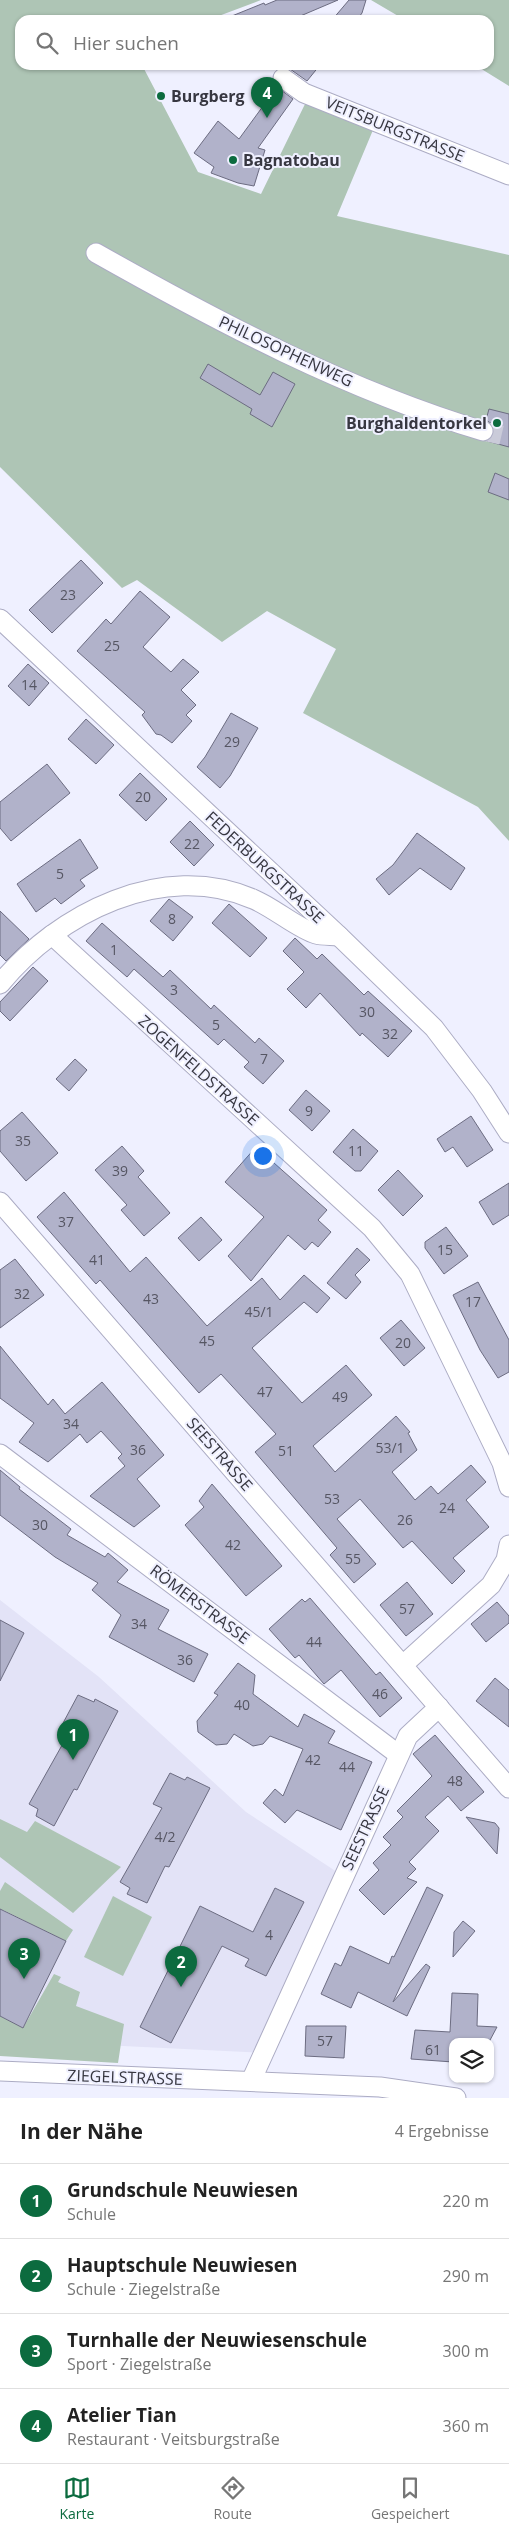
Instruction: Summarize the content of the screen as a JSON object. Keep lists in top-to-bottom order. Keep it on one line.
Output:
{"streets":{"street":["VEITSBURGSTRASSE","PHILOSOPHENWEG","FEDERBURGSTRASSE","ZOGENFELDSTRASSE","SEESTRASSE","RÖMERSTRASSE","ZIEGELSTRASSE"]},"crossings":[["SEESTRASSE","RÖMERSTRASSE"],["SEESTRASSE","ZIEGELSTRASSE"]],"places":["Burgberg","Bagnatobau","Burghaldentorkel"],"house_numbers":["23","25","14","29","20","22","5","8","1","3","30","5","32","7","9","35","11","39","37","15","41","32","43","17","45/1","45","20","47","49","34","53/1","36","51","53","24","26","30","42","55","57","34","44","36","46","40","42","44","48","4/2","4","57","61"],"page":{"search":"Hier suchen","pins":["4","1","3","2"],"heading":["In der Nähe","4 Ergebnisse"],"list":[{"mark":"1","name":"Grundschule Neuwiesen","note":"Schule","value":"220 m"},{"mark":"2","name":"Hauptschule Neuwiesen","note":"Schule · Ziegelstraße","value":"290 m"},{"mark":"3","name":"Turnhalle der Neuwiesenschule","note":"Sport · Ziegelstraße","value":"300 m"},{"mark":"4","name":"Atelier Tian","note":"Restaurant · Veitsburgstraße","value":"360 m"}],"nav":["Karte","Route","Gespeichert"]}}
